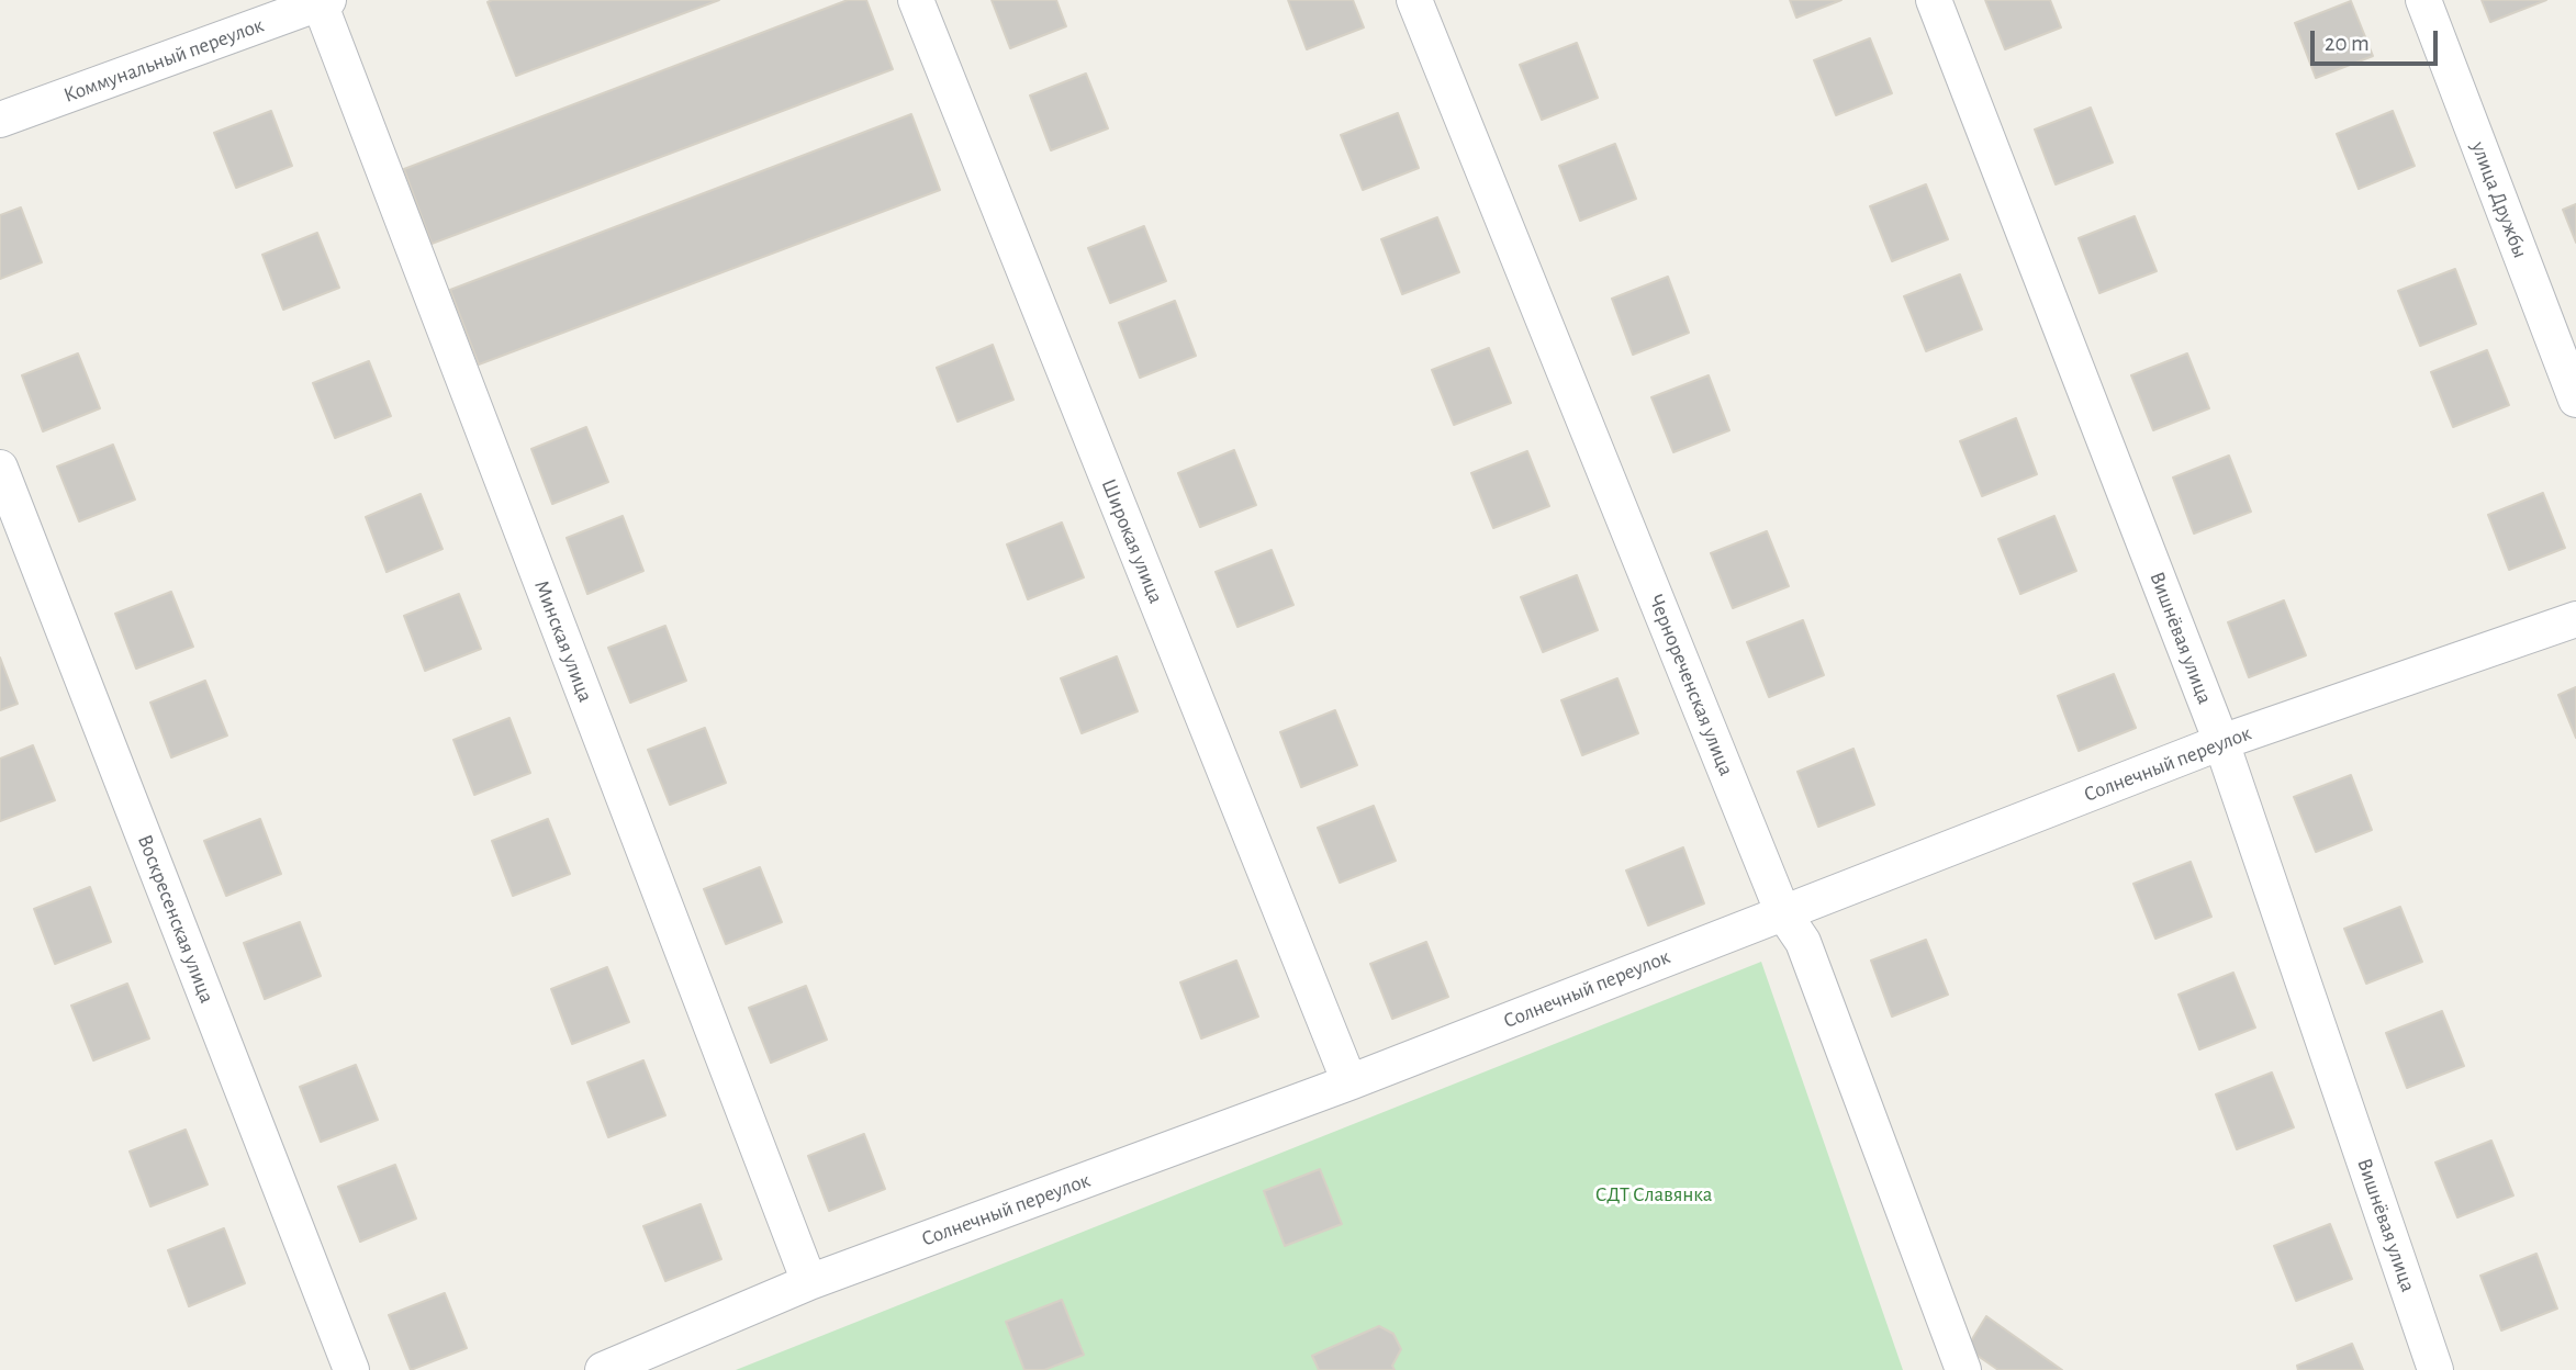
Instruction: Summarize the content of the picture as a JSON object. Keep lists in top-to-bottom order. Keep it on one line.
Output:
{"streets":{"street":["Коммунальный переулок","улица Дружбы","Широкая улица","Вишнёвая улица","Минская улица","Чернореченская улица","Солнечный переулок","Воскресенская улица"]},"crossings":[["Коммунальный переулок","Минская улица"],["Широкая улица","Солнечный переулок"],["Вишнёвая улица","Солнечный переулок"],["Минская улица","Солнечный переулок"],["Чернореченская улица","Солнечный переулок"]],"parks":["СДТ Славянка"],"scale_bar":"20 m"}
